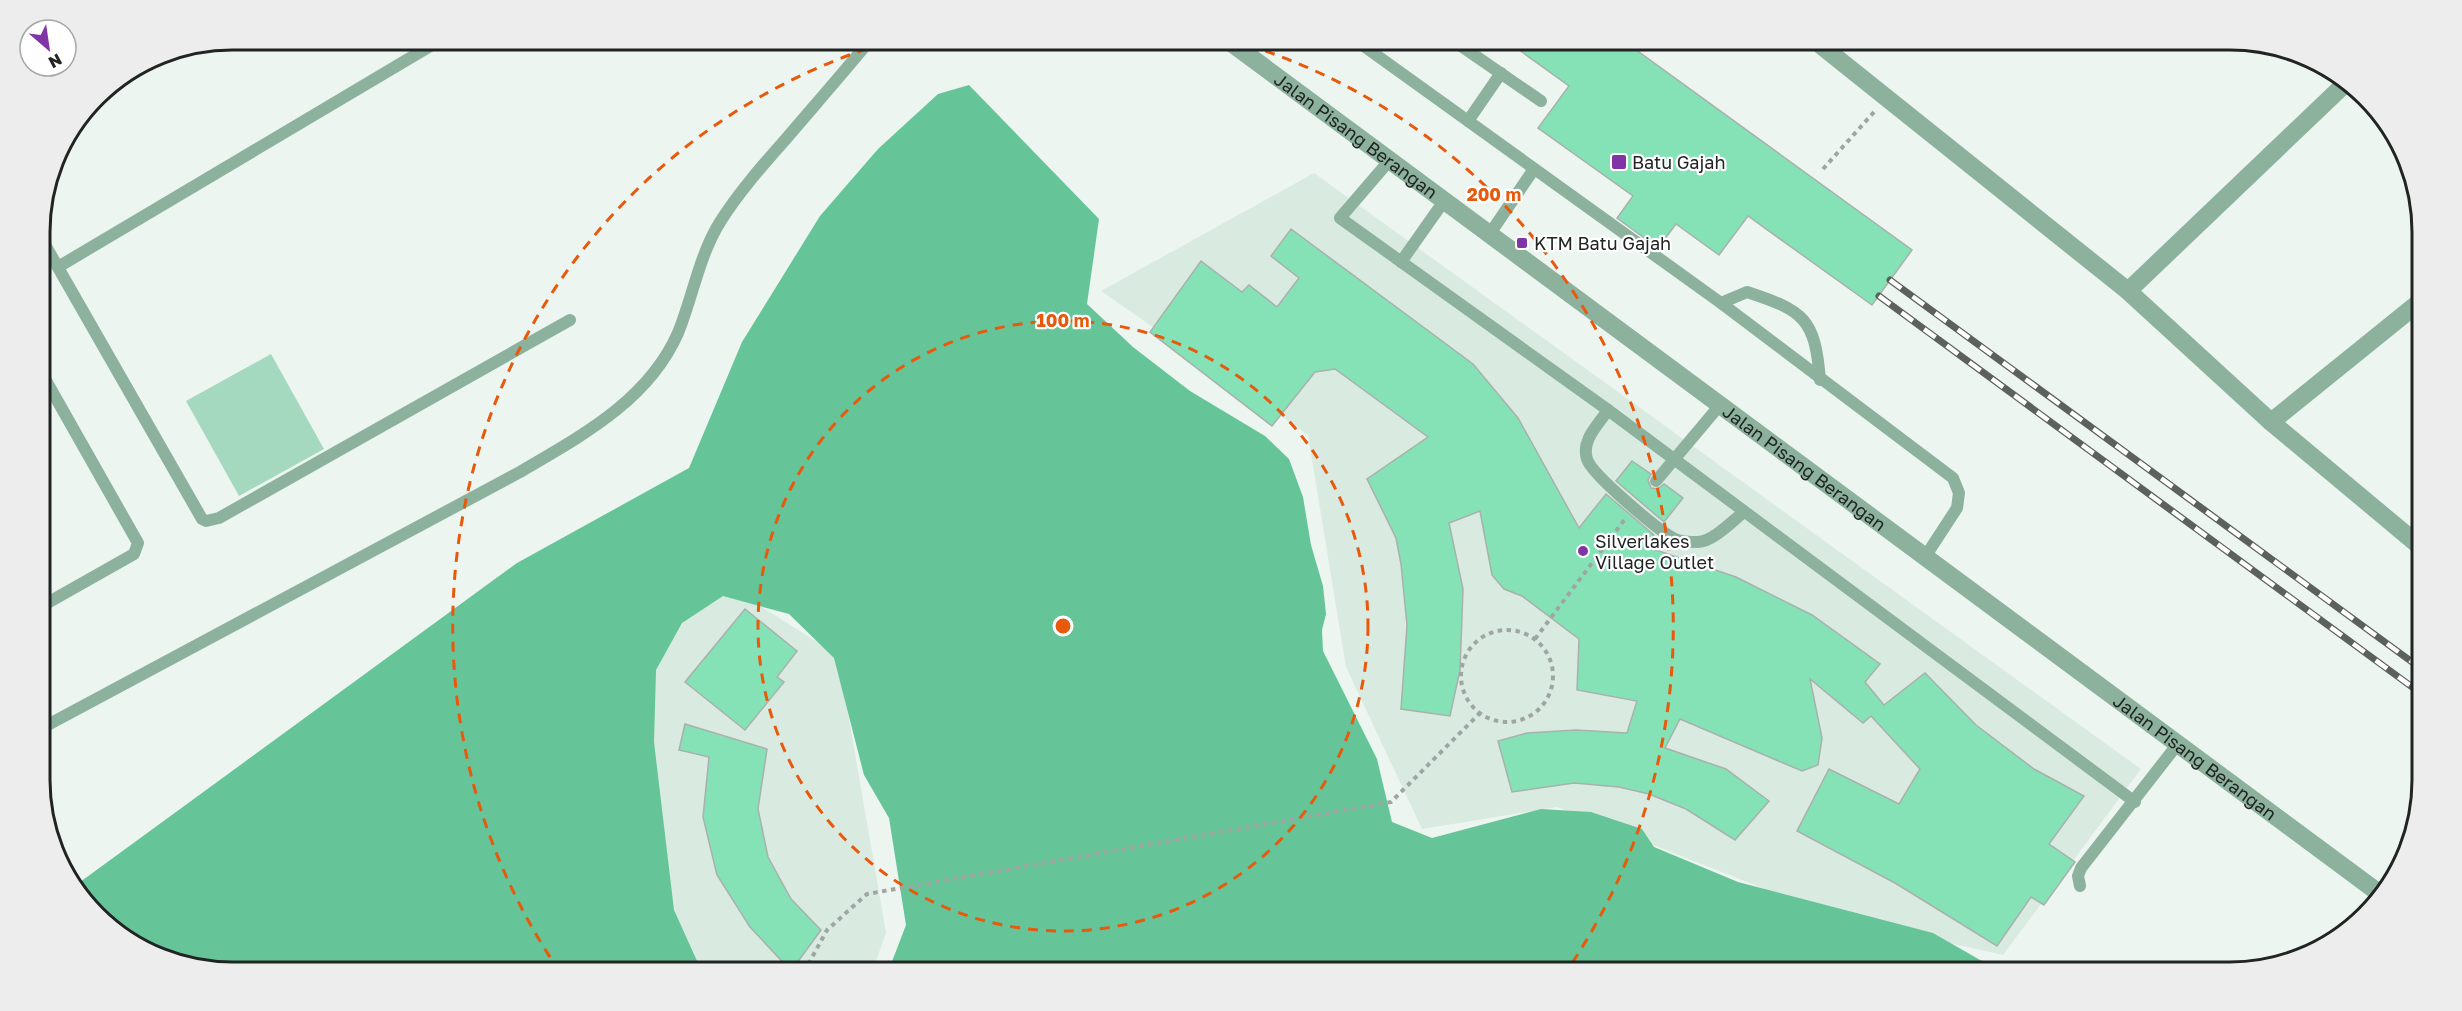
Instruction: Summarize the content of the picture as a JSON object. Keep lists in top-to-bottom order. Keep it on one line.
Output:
{"streets":{"street":["Jalan Pisang Berangan"]},"places":{"transit":["Batu Gajah","KTM Batu Gajah"],"other":["Silverlakes Village Outlet"]},"north":"bottom right","rings":["200 m","100 m"]}
